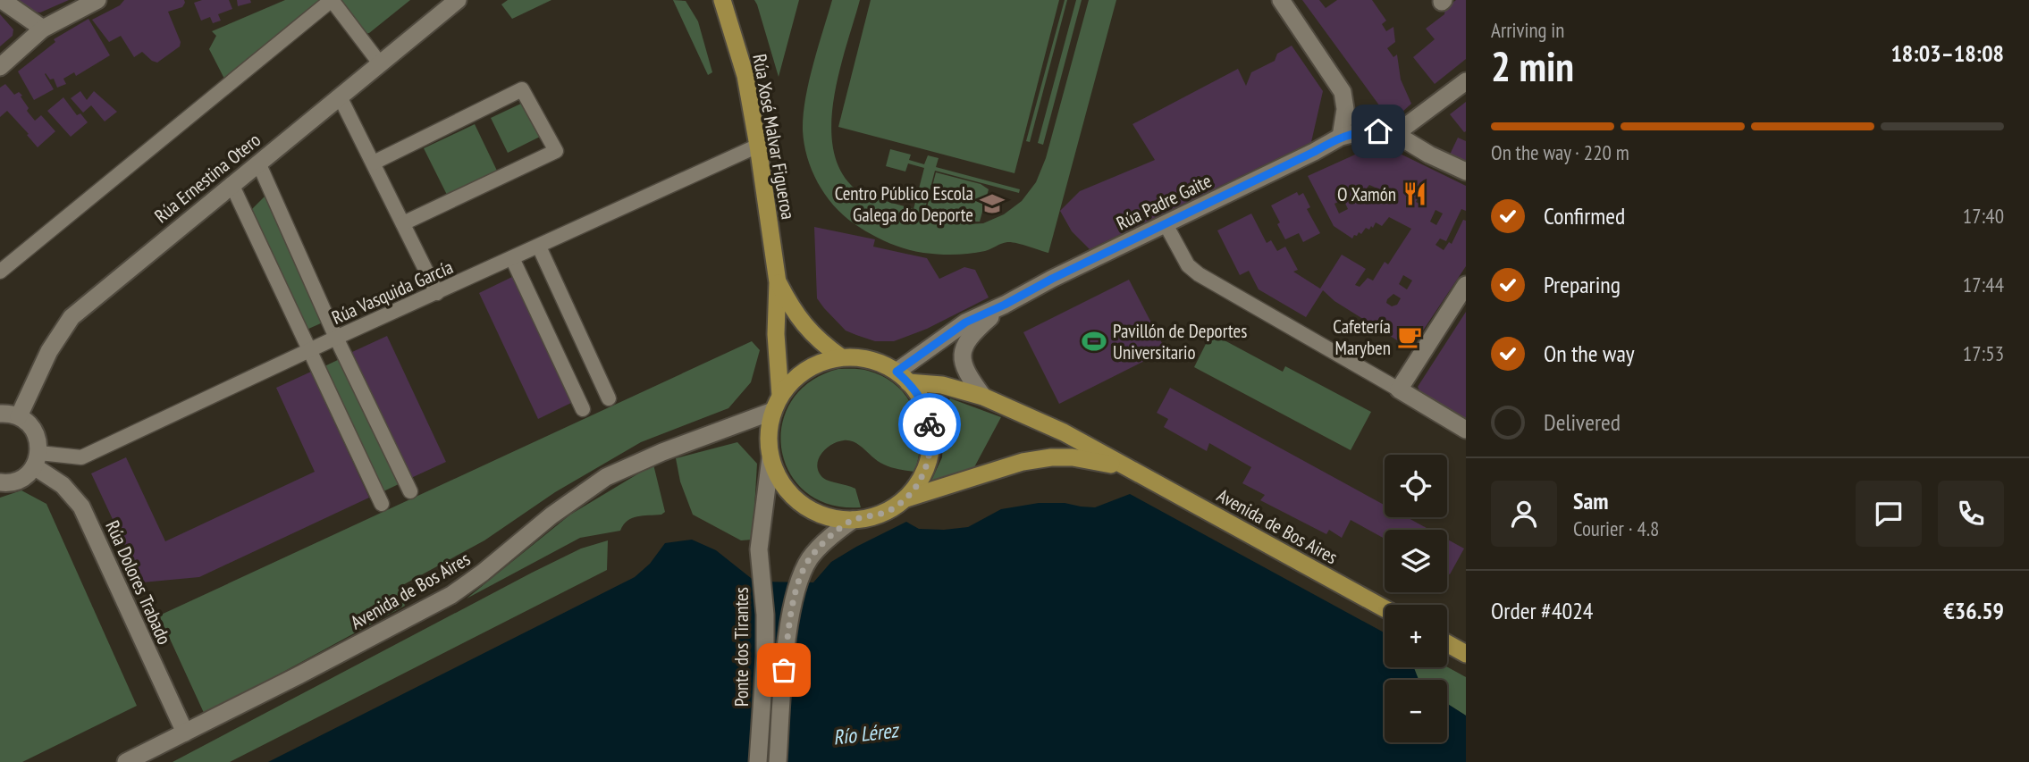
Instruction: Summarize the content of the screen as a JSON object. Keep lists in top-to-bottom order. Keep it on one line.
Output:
{"streets":{"main road":["Rúa Xosé Malvar Figueroa","Avenida de Bos Aires"],"street":["Rúa Ernestina Otero","Rúa Padre Gaite","Rúa Vasquida García","Rúa Dolores Trabado","Ponte dos Tirantes"]},"crossings":[["Rúa Xosé Malvar Figueroa","Rúa Padre Gaite"],["Rúa Xosé Malvar Figueroa","Rúa Vasquida García"],["Rúa Xosé Malvar Figueroa","Avenida de Bos Aires"],["Rúa Xosé Malvar Figueroa","Ponte dos Tirantes"],["Rúa Padre Gaite","Avenida de Bos Aires"],["Rúa Padre Gaite","Ponte dos Tirantes"],["Rúa Vasquida García","Rúa Dolores Trabado"],["Avenida de Bos Aires","Rúa Dolores Trabado"],["Avenida de Bos Aires","Ponte dos Tirantes"]],"water":["Río Lérez"],"places":{"restaurant":["O Xamón"],"school or university":["Centro Público Escola Galega do Deporte"],"cafe":["Cafetería Maryben"],"sports":["Pavillón de Deportes Universitario"]},"page":{"heading":["2 min","Arriving in","18:03–18:08"],"panel":["Sam","Courier · 4.8","Order #4024","€36.59"],"bar":"On the way · 220 m","list":[["Confirmed","17:40"],["Preparing","17:44"],["On the way","17:53"],"Delivered"],"map_buttons":["+","−"]}}
